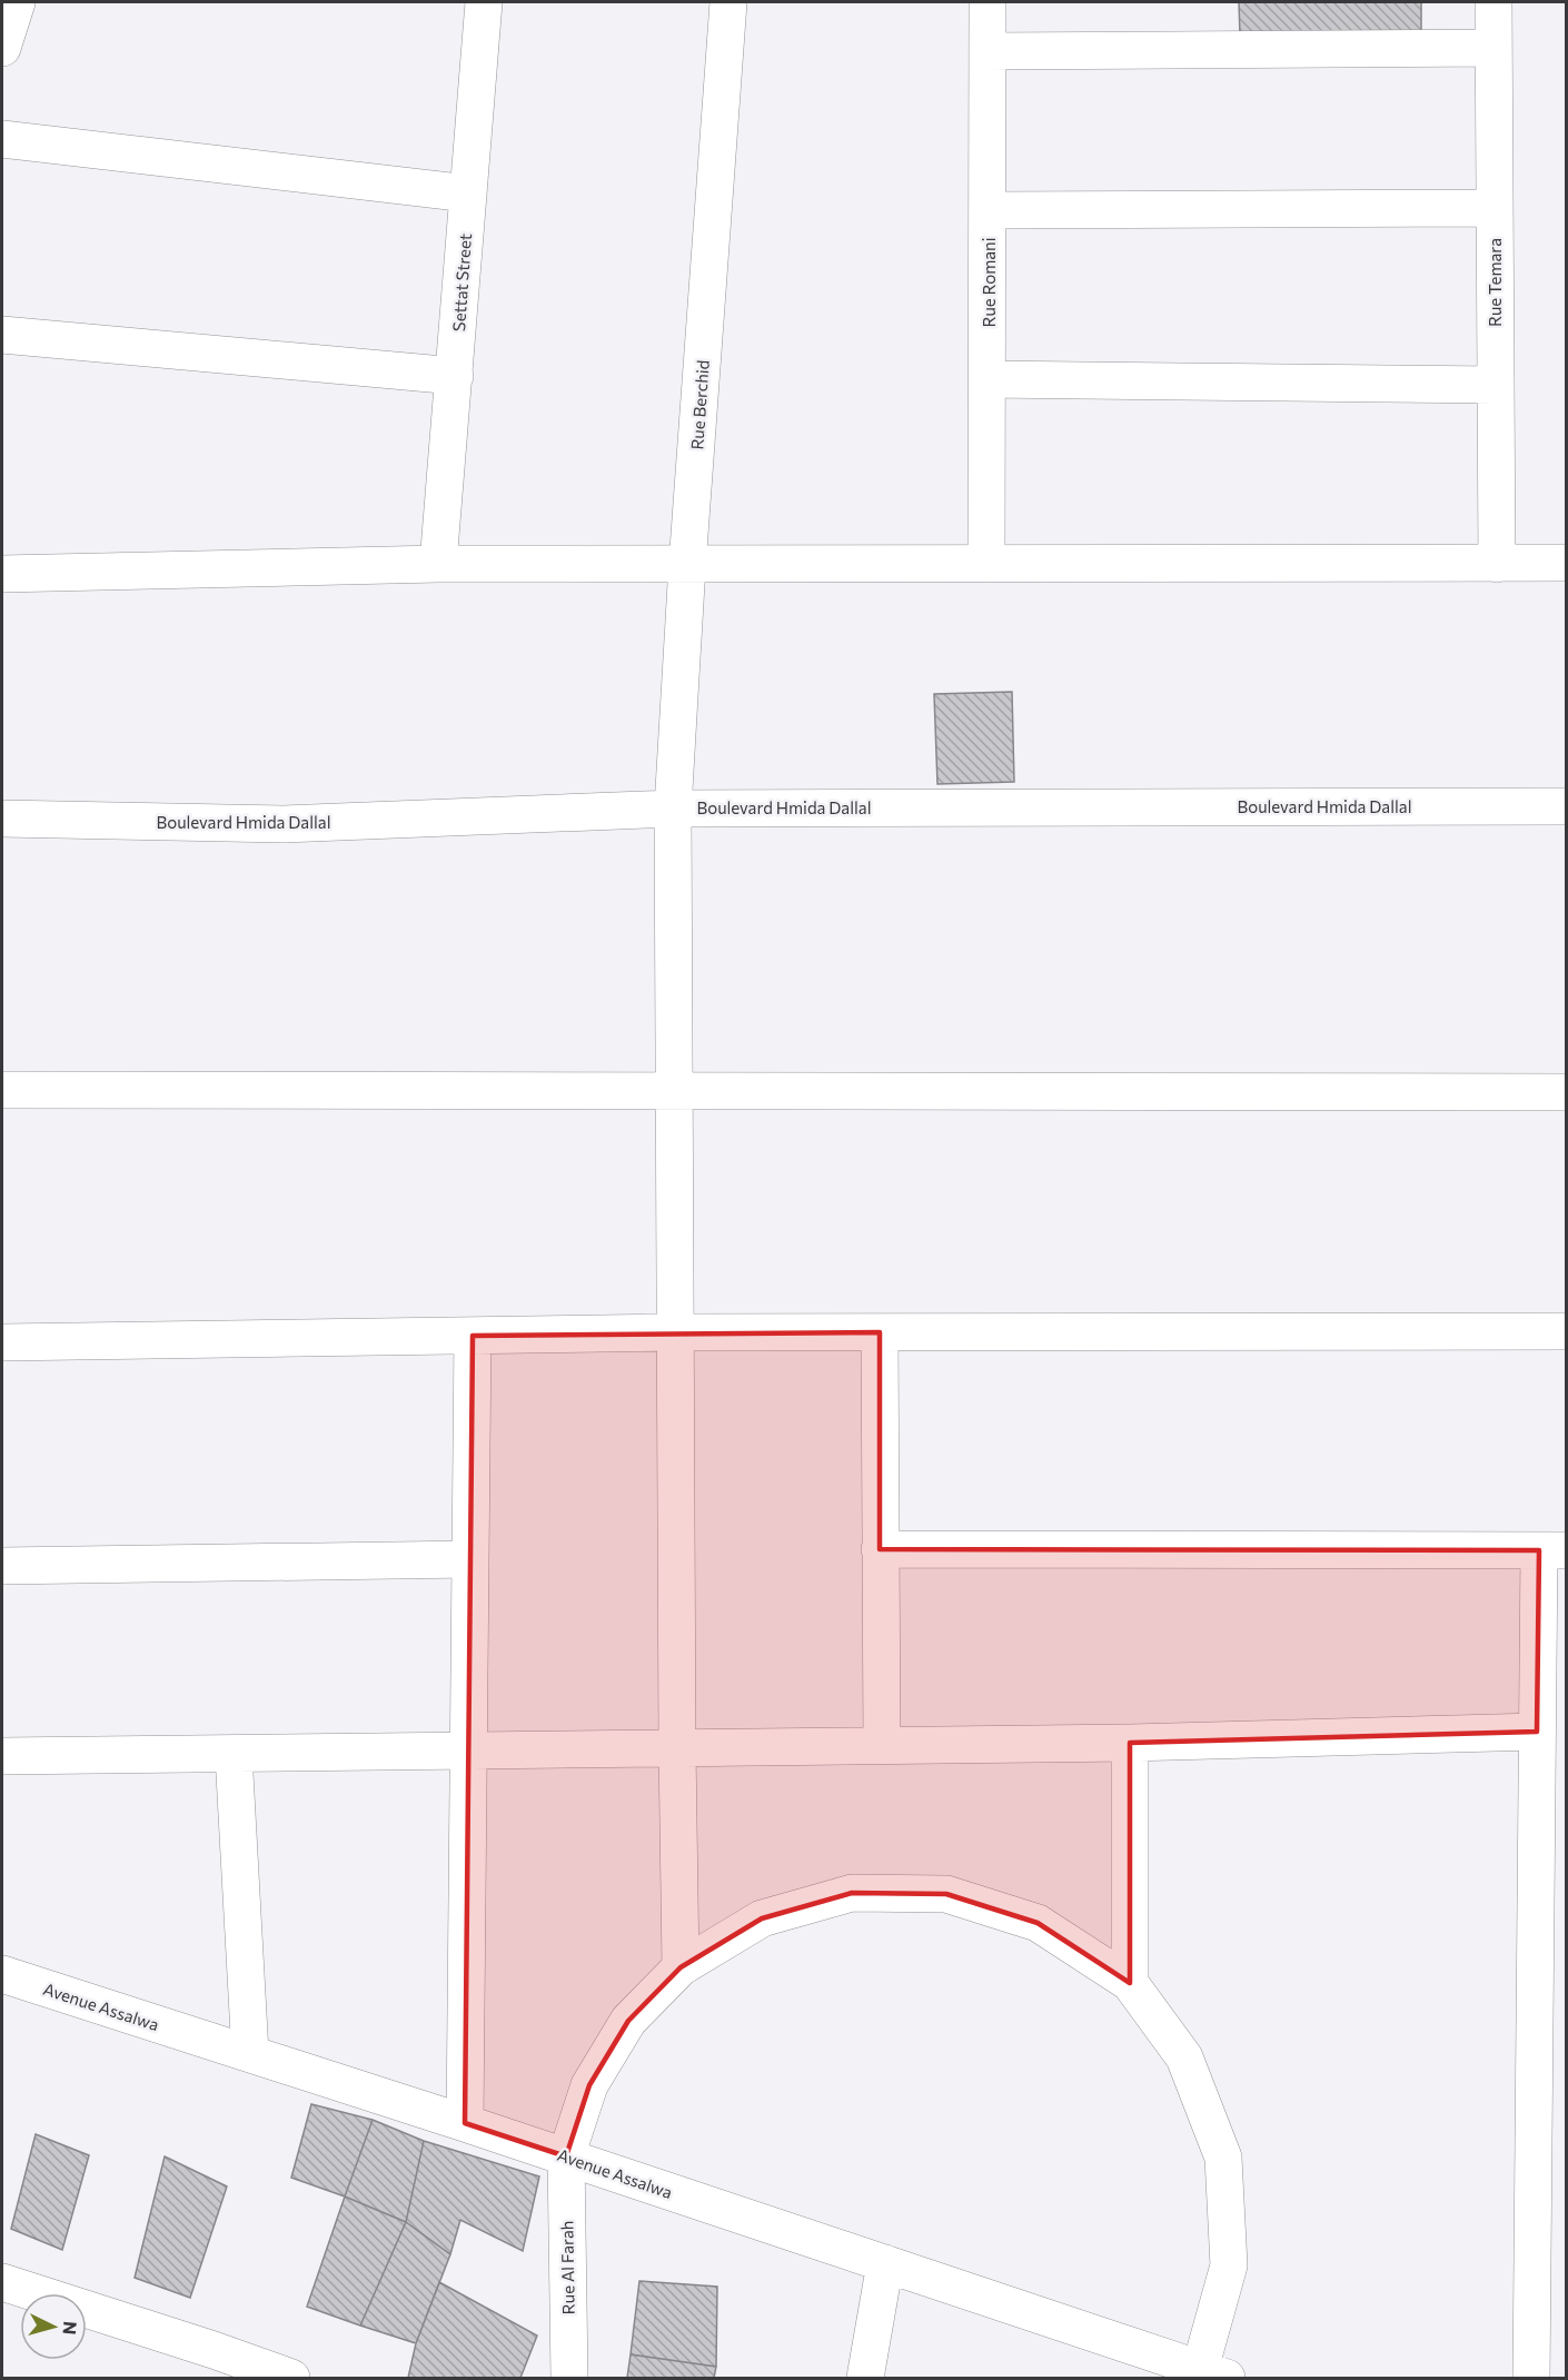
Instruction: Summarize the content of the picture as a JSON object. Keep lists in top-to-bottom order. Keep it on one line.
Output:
{"streets":{"street":["Settat Street","Rue Romani","Rue Temara","Rue Berchid","Boulevard Hmida Dallal","Avenue Assalwa","Rue Al Farah"]},"crossings":[["Rue Berchid","Boulevard Hmida Dallal"],["Rue Berchid","Rue Al Farah"],["Avenue Assalwa","Rue Al Farah"]],"north":"right"}
